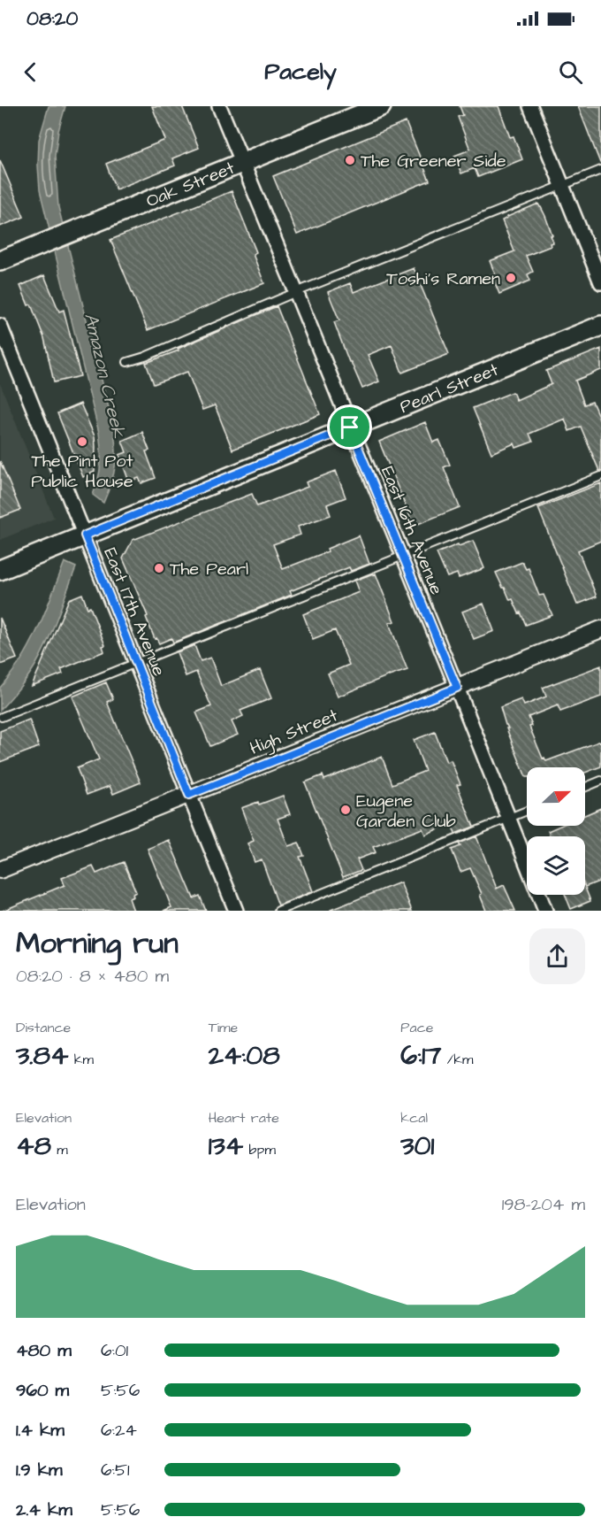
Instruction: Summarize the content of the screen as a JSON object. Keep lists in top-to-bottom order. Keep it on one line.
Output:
{"streets":{"main road":["Oak Street","Pearl Street"],"street":["East 16th Avenue","East 17th Avenue","High Street"]},"crossings":[["Oak Street","East 16th Avenue"],["Pearl Street","East 16th Avenue"],["Pearl Street","East 17th Avenue"],["East 16th Avenue","High Street"],["East 17th Avenue","High Street"]],"water":["Amazon Creek"],"places":["The Greener Side","Toshi's Ramen","The Pint Pot Public House","The Pearl","Eugene Garden Club"],"north":"right","page":{"status":"08:20","header":"Pacely","heading":["Morning run","08:20 · 8 × 480 m"],"stats":[["Distance","3.84 km"],["Time","24:08"],["Pace","6:17 /km"],["Elevation","48 m"],["Heart rate","134 bpm"],["kcal","301"]],"chart":["Elevation","198–204 m"],"list":[{"name":"480 m","note":"6:01"},{"name":"960 m","note":"5:56"},{"name":"1.4 km","note":"6:24"},{"name":"1.9 km","note":"6:51"},{"name":"2.4 km","note":"5:56"}]}}
